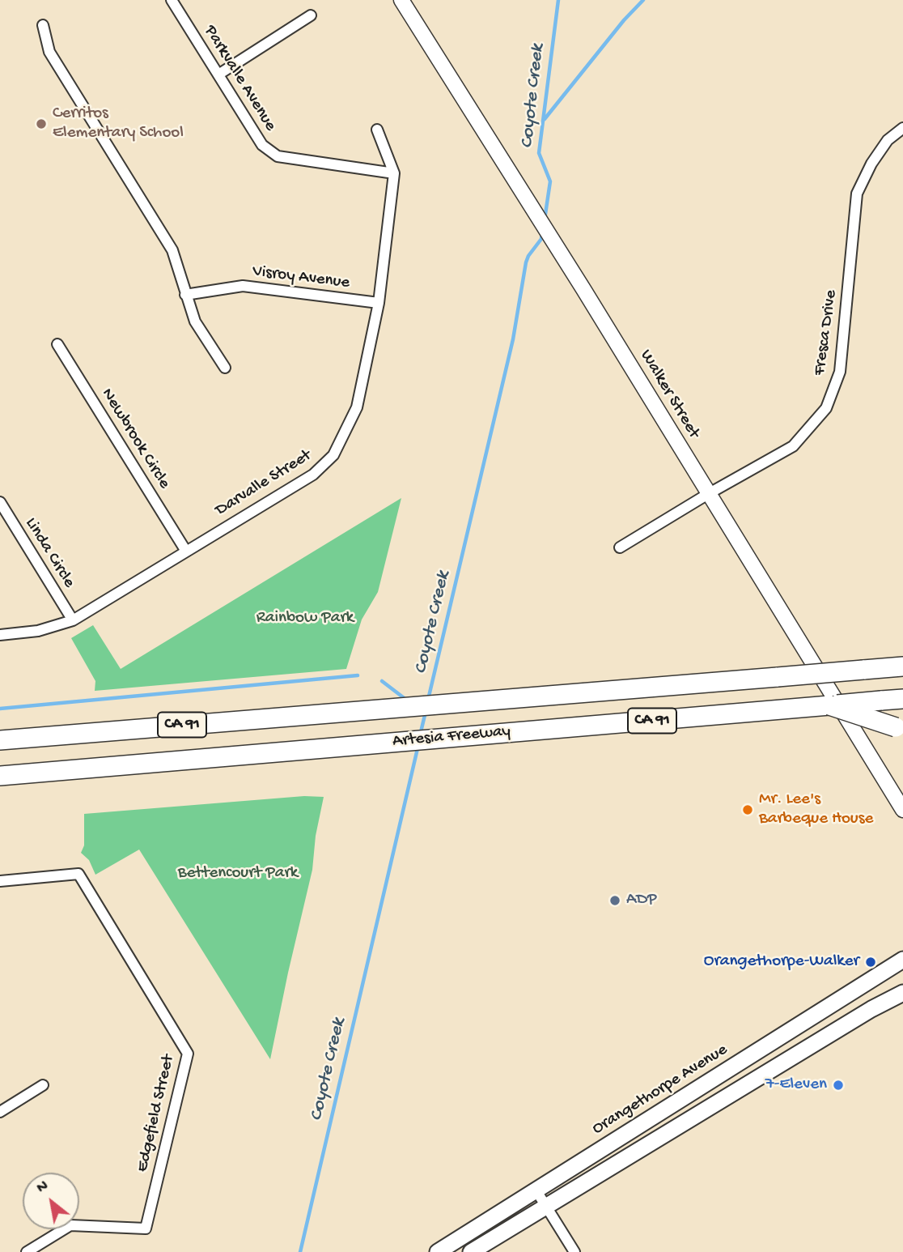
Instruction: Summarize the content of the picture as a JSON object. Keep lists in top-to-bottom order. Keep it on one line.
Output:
{"streets":{"highway":["CA 91","Artesia Freeway"],"main road":["Walker Street","Orangethorpe Avenue"],"street":["Parkvalle Avenue","Visroy Avenue","Fresca Drive","Newbrook Circle","Darvalle Street","Linda Circle","Edgefield Street"]},"crossings":[["Parkvalle Avenue","Darvalle Street"],["Visroy Avenue","Darvalle Street"],["Fresca Drive","Walker Street"],["Newbrook Circle","Darvalle Street"],["Darvalle Street","Linda Circle"]],"water":["Coyote Creek"],"parks":["Rainbow Park","Bettencourt Park"],"places":["Cerritos Elementary School","Mr. Lee's Barbeque House","ADP","Orangethorpe-Walker","7-Eleven"],"north":"top left"}
